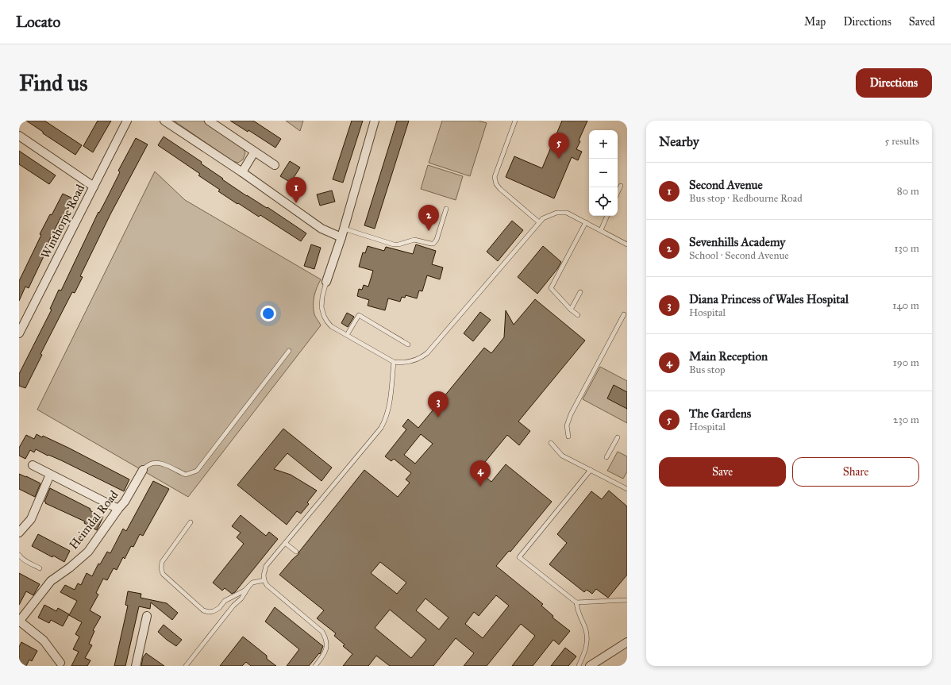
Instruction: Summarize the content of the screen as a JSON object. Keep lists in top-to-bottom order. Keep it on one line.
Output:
{"streets":{"street":["Winthorpe Road","Heimdal Road"]},"page":{"header":"Locato","nav":["Map","Directions","Saved"],"buttons":["Directions",["Save","Share"]],"title":"Find us","heading":["Nearby","5 results"],"map_buttons":["+","−"],"pins":["5","1","2","3","4"],"list":[{"mark":"1","name":"Second Avenue","note":"Bus stop · Redbourne Road","value":"80 m"},{"mark":"2","name":"Sevenhills Academy","note":"School · Second Avenue","value":"130 m"},{"mark":"3","name":"Diana Princess of Wales Hospital","note":"Hospital","value":"140 m"},{"mark":"4","name":"Main Reception","note":"Bus stop","value":"190 m"},{"mark":"5","name":"The Gardens","note":"Hospital","value":"230 m"}]}}
